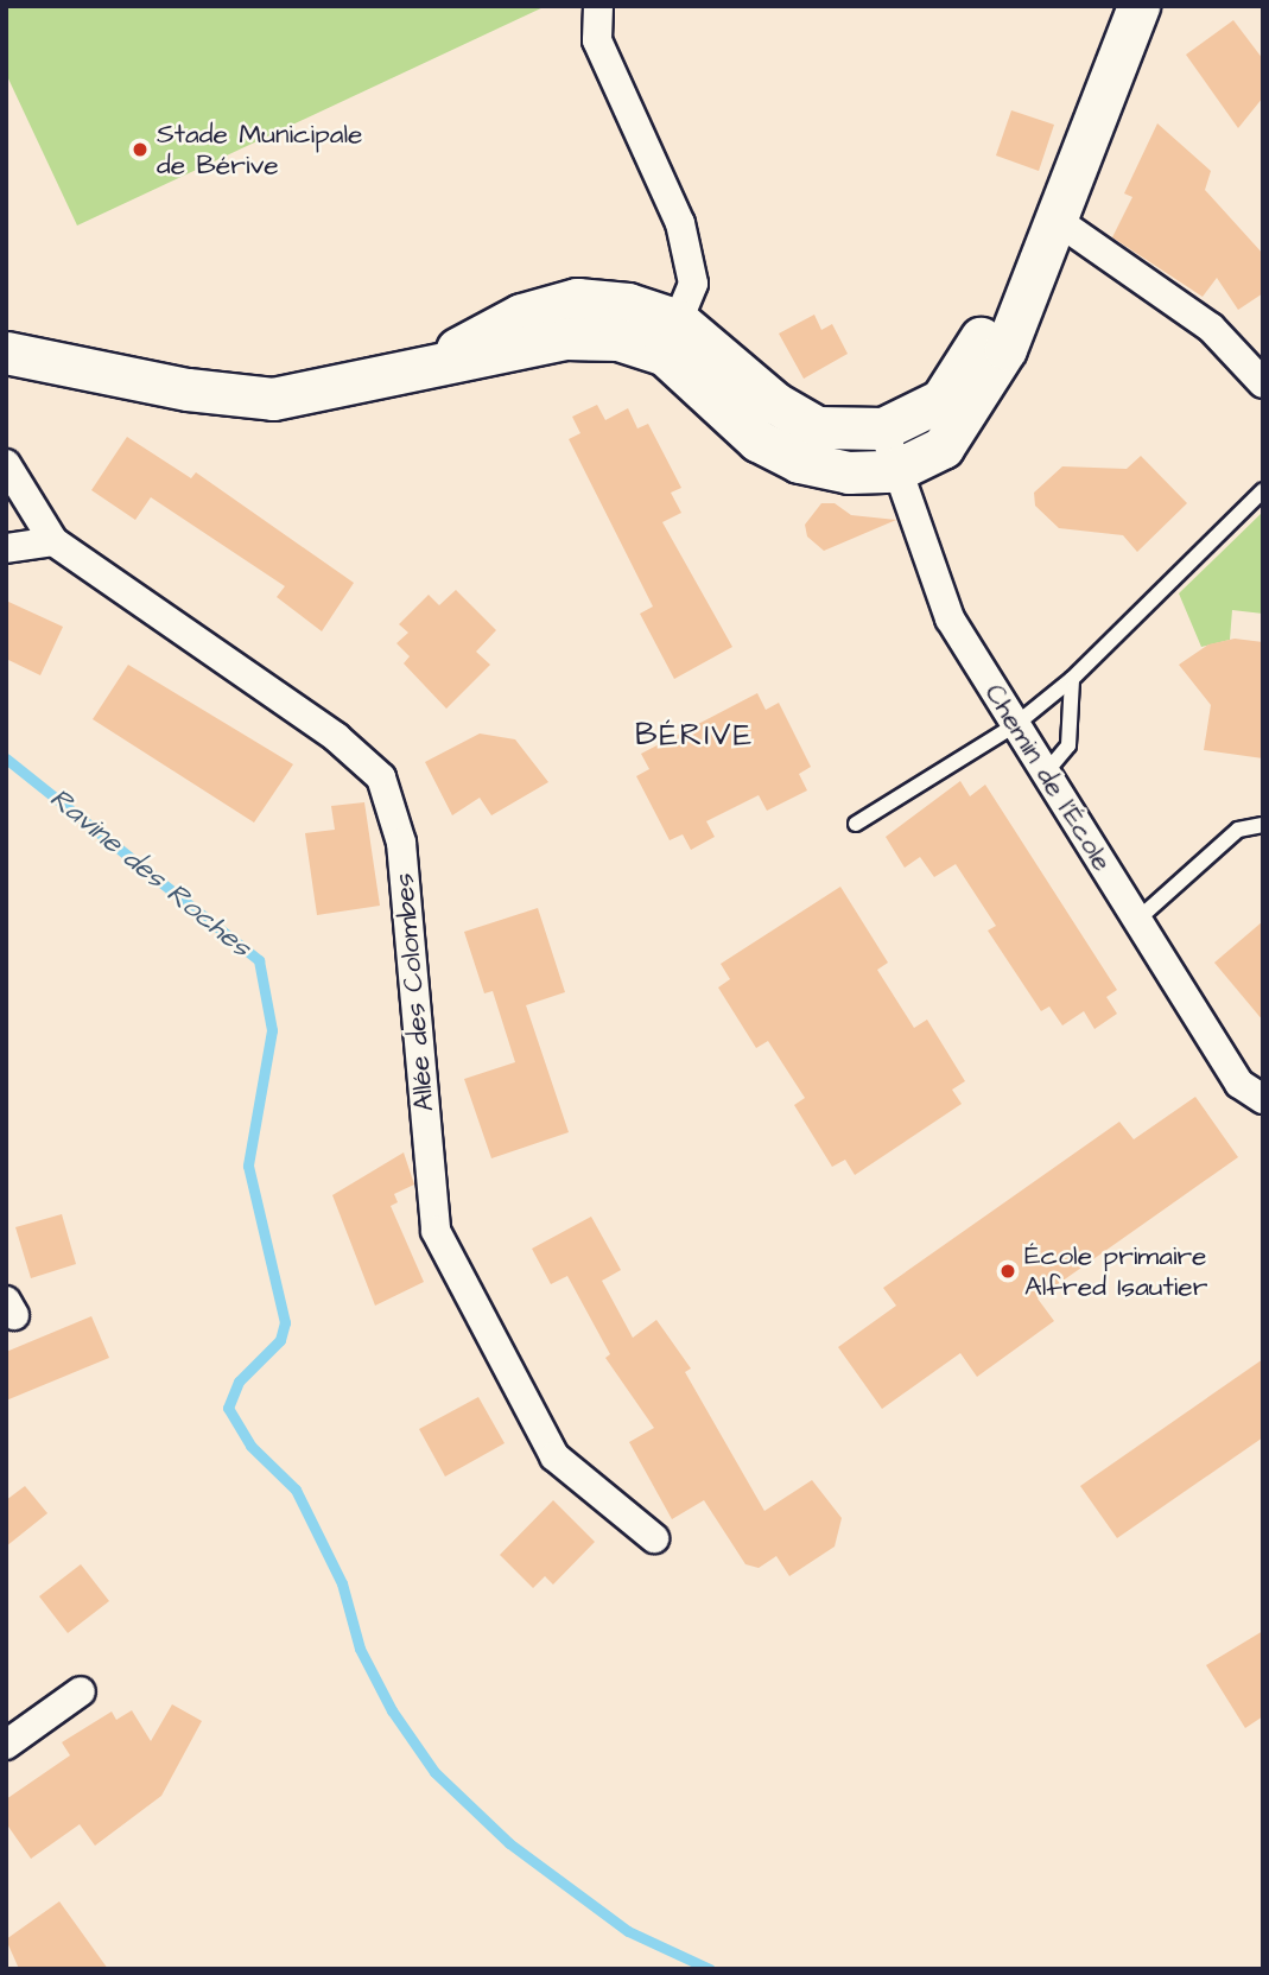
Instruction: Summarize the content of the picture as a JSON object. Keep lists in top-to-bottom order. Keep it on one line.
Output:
{"streets":{"street":["Chemin de l'École","Allée des Colombes"]},"districts":["BÉRIVE"],"water":["Ravine des Roches"],"places":["Stade Municipale de Bérive","École primaire Alfred Isautier"]}
